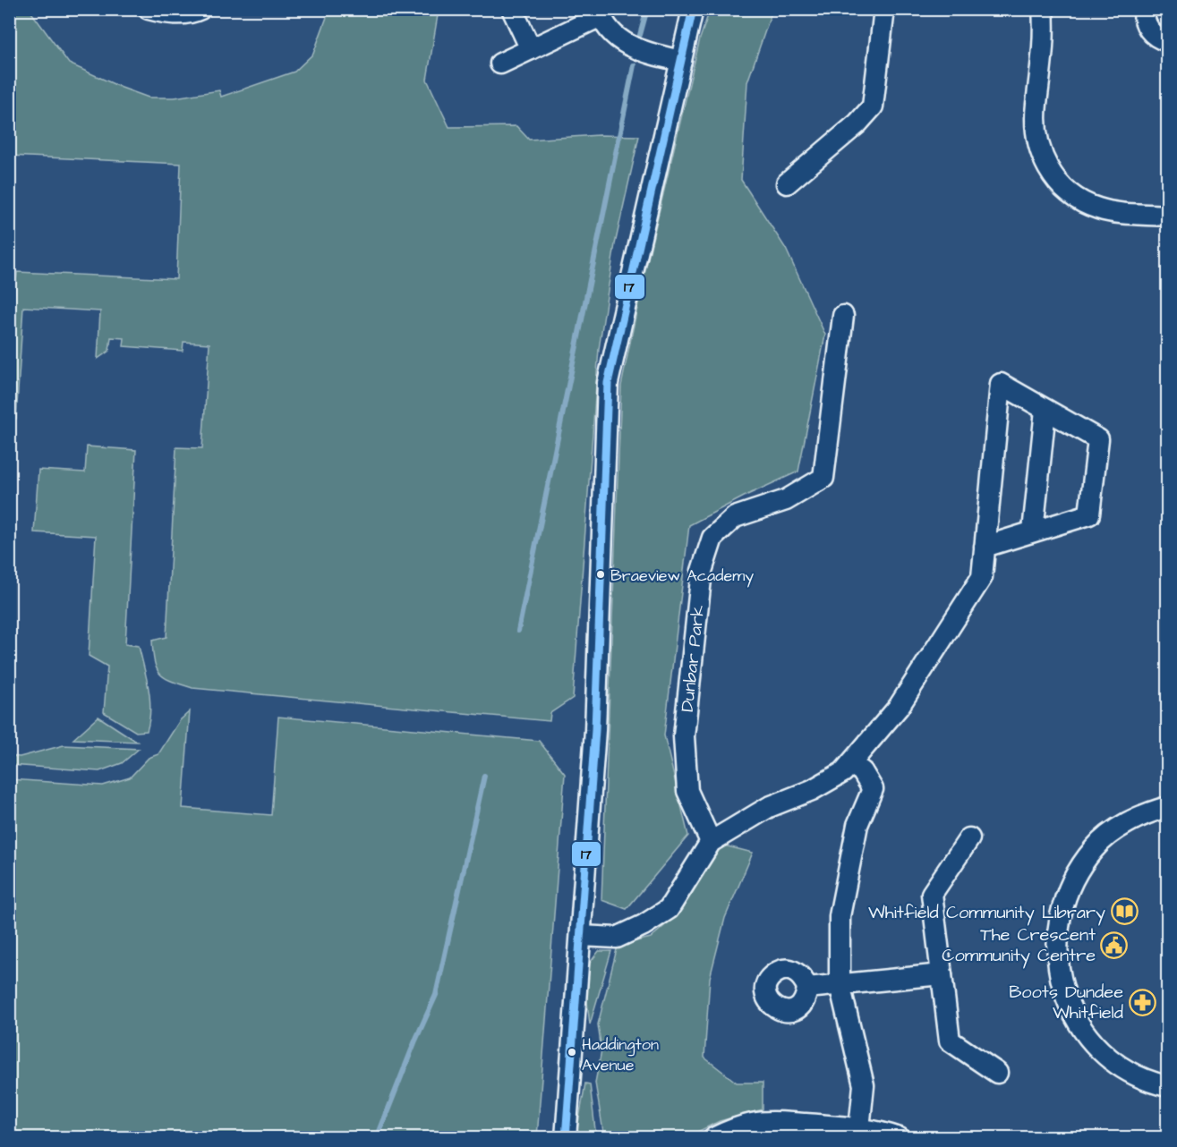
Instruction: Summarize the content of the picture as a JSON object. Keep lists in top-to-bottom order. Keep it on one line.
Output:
{"streets":{"street":["Dunbar Park"]},"places":{"other":["Braeview Academy","Haddington Avenue"],"library":["Whitfield Community Library"],"public building":["The Crescent Community Centre"],"pharmacy":["Boots Dundee Whitfield"]},"lines":["transit line 17"]}
